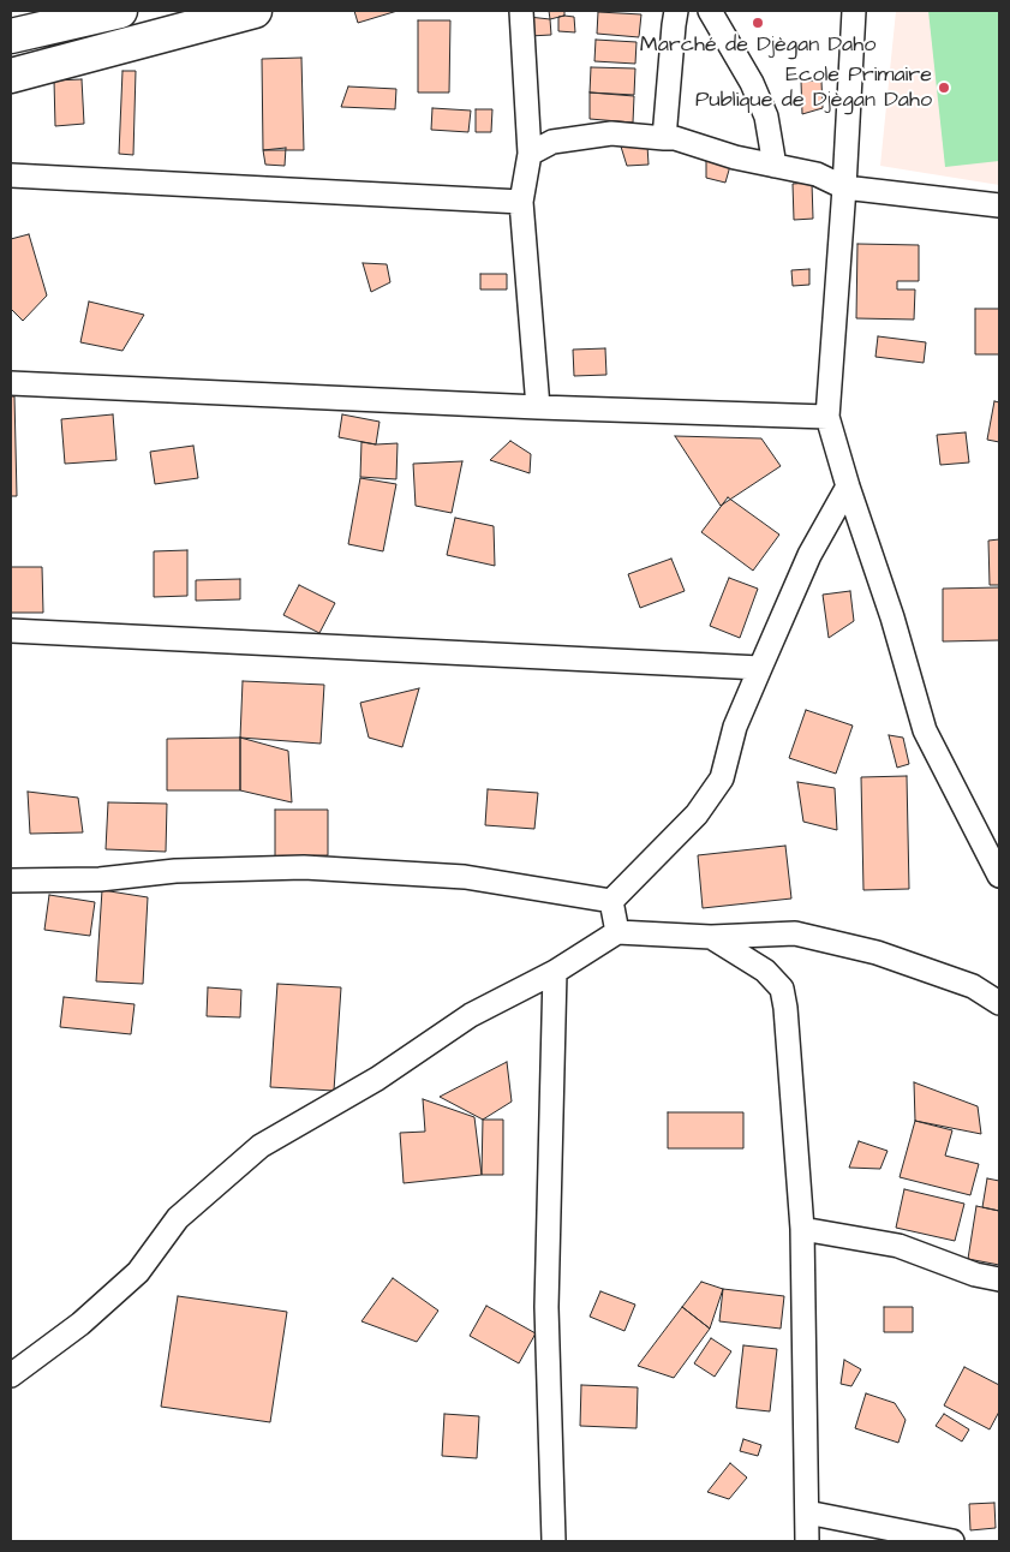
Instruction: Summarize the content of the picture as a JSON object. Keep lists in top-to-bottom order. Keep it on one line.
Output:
{"places":["Marché de Djègan Daho","Ecole Primaire Publique de Djègan Daho"]}
